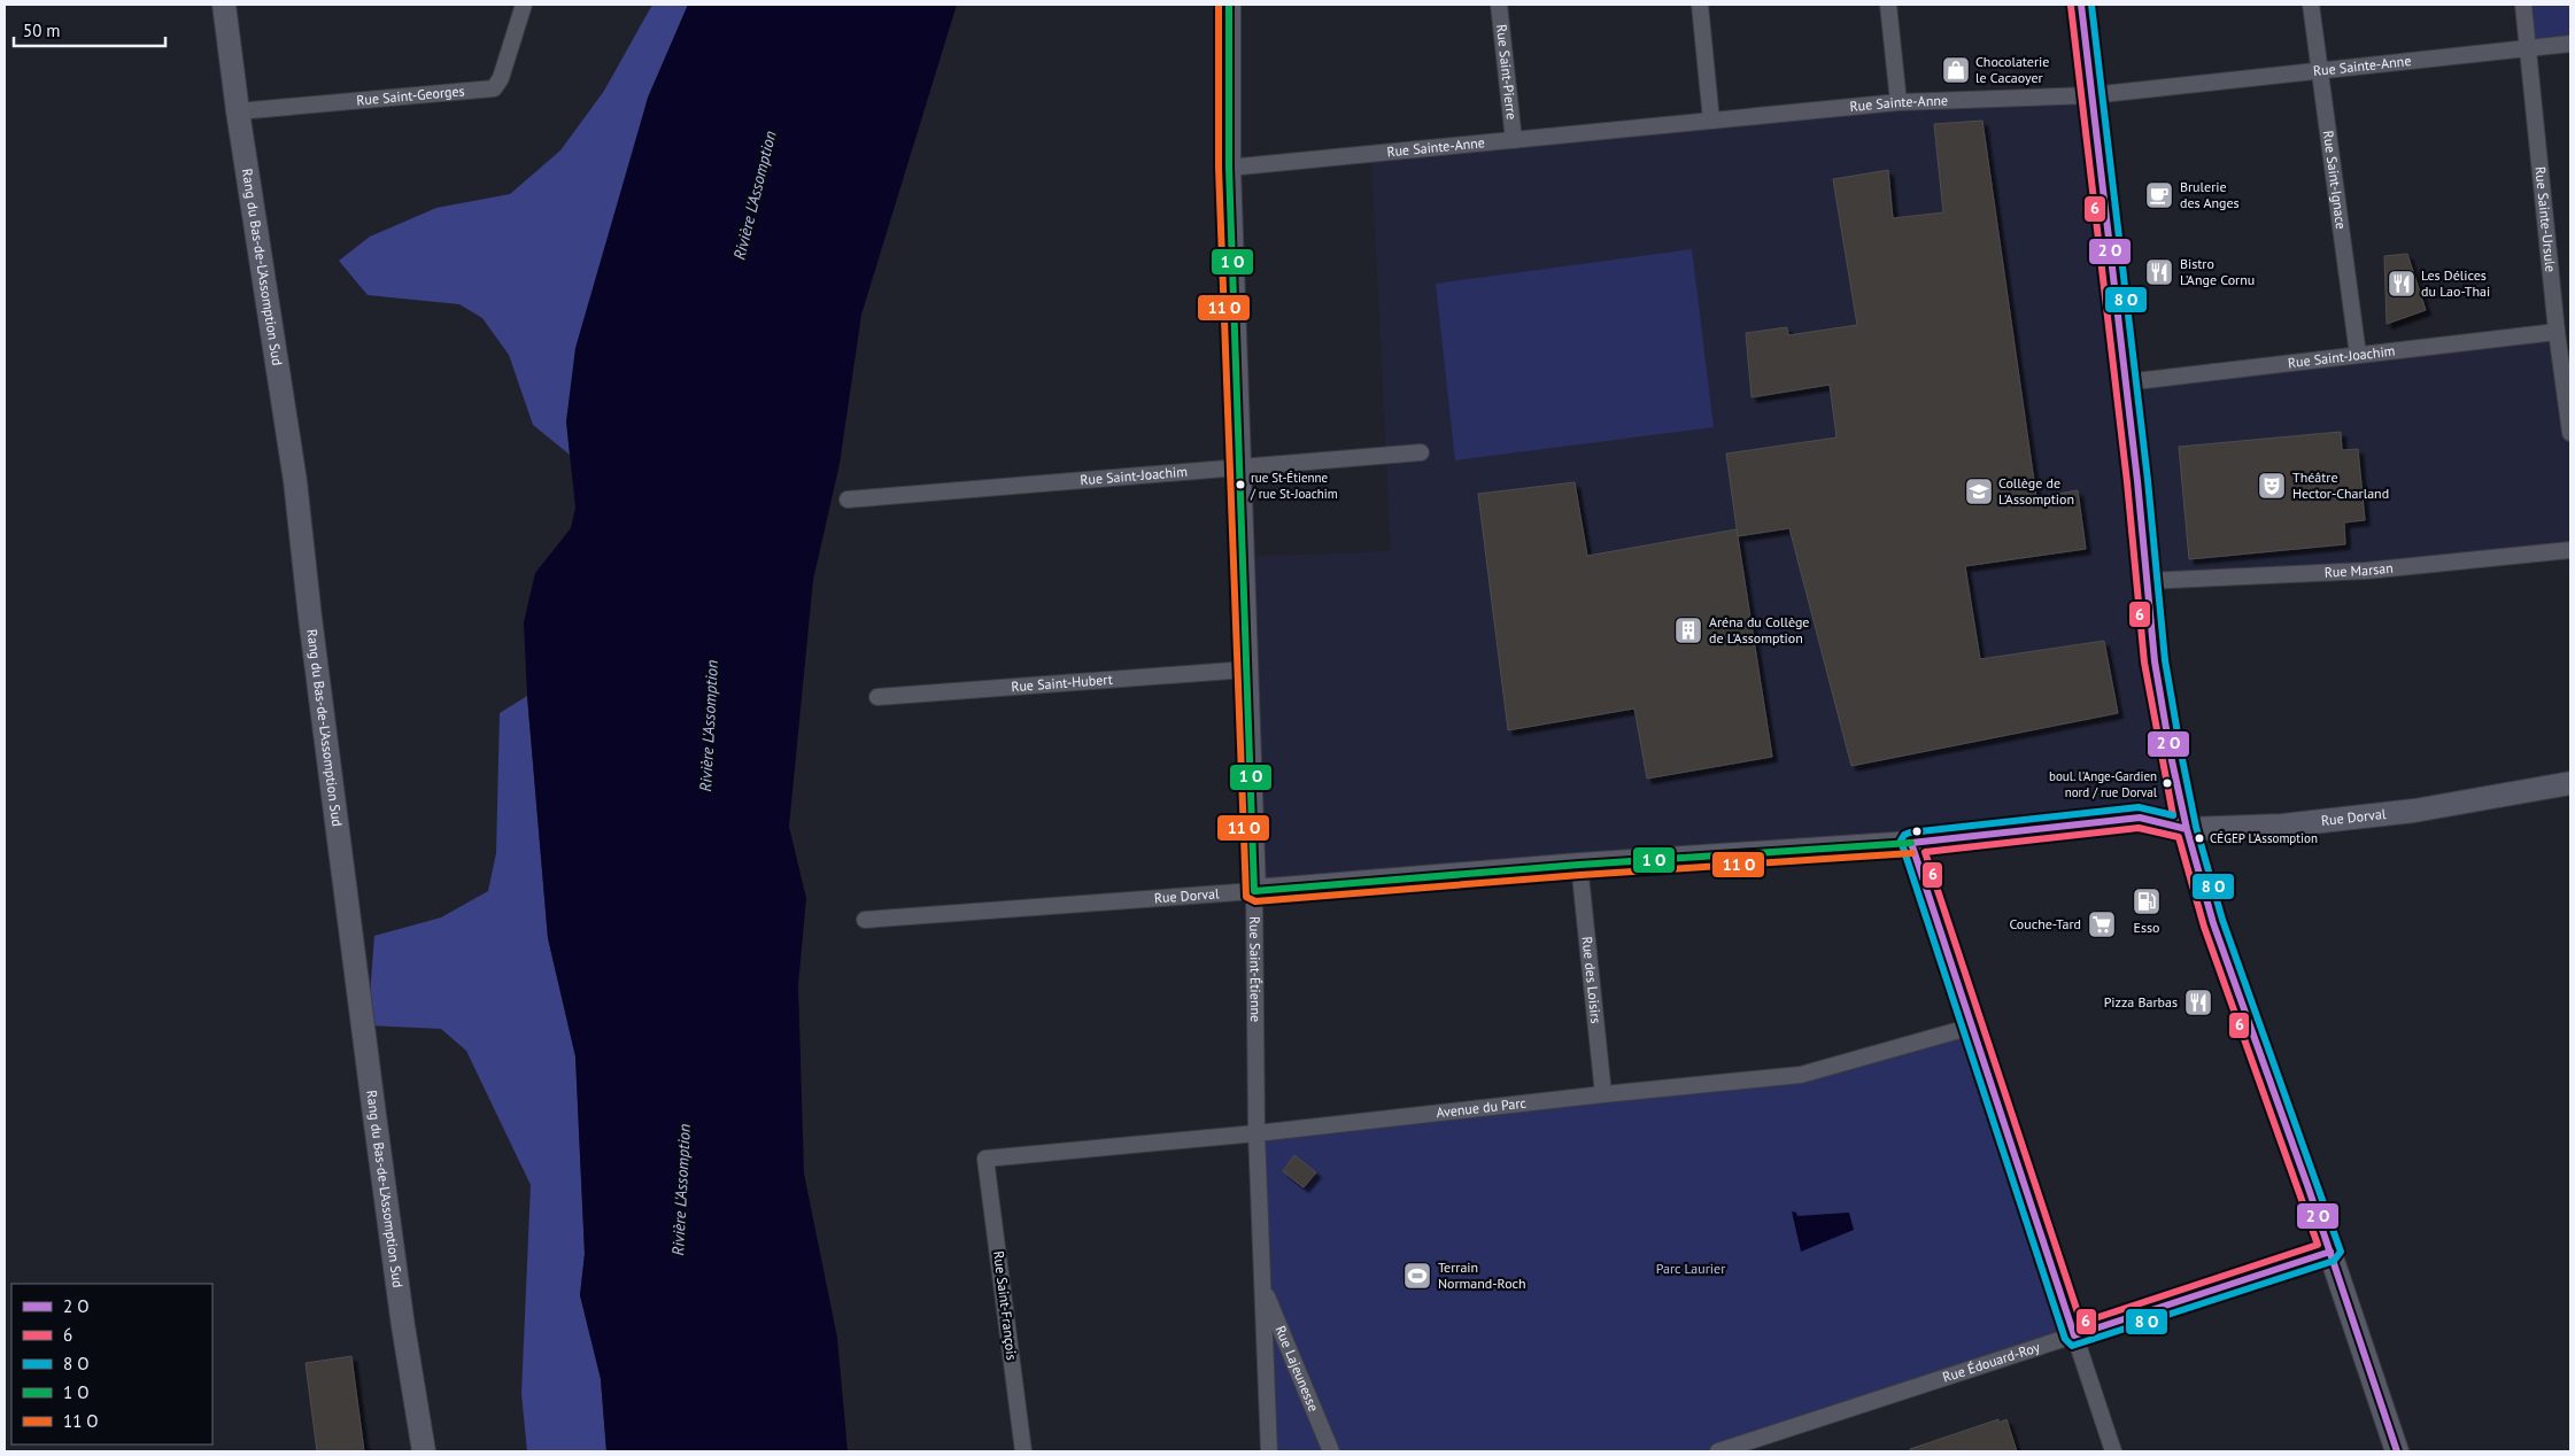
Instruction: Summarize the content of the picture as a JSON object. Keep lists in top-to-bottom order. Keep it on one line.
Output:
{"streets":{"street":["Rue Sainte-Anne","Rue Saint-Pierre","Rue Saint-Georges","Rue Saint-Ignace","Rue Sainte-Ursule","Rang du Bas-de-L'Assomption Sud","Rue Saint-Joachim","Rue Marsan","Rue Saint-Hubert","Rue Dorval","Rue Saint-Étienne","Rue des Loisirs","Avenue du Parc","Rue Saint-François","Rue Édouard-Roy","Rue Lajeunesse"]},"crossings":[["Rue Sainte-Anne","Rue Saint-Pierre"],["Rue Sainte-Anne","Rue Saint-Ignace"],["Rue Sainte-Anne","Rue Sainte-Ursule"],["Rue Sainte-Anne","Rue Saint-Étienne"],["Rue Saint-Georges","Rang du Bas-de-L'Assomption Sud"],["Rue Saint-Ignace","Rue Saint-Joachim"],["Rue Sainte-Ursule","Rue Saint-Joachim"],["Rue Saint-Joachim","Rue Saint-Étienne"],["Rue Saint-Hubert","Rue Saint-Étienne"],["Rue Dorval","Rue Saint-Étienne"],["Rue Dorval","Rue des Loisirs"],["Rue Saint-Étienne","Avenue du Parc"],["Rue Saint-Étienne","Rue Lajeunesse"],["Rue des Loisirs","Avenue du Parc"],["Avenue du Parc","Rue Saint-François"]],"water":["Rivière L'Assomption"],"parks":["Parc Laurier"],"places":{"shop":["Chocolaterie le Cacaoyer"],"cafe":["Brulerie des Anges"],"restaurant":["Bistro L'Ange Cornu","Les Délices du Lao-Thai","Pizza Barbas"],"other":["rue St-Étienne / rue St-Joachim","boul. l'Ange-Gardien nord / rue Dorval","CÉGEP L'Assomption"],"theatre":["Théâtre Hector-Charland"],"school or university":["Collège de L'Assomption"],"building":["Aréna du Collège de L'Assomption"],"fuel station":["Esso"],"supermarket":["Couche-Tard"],"sports":["Terrain Normand-Roch"]},"lines":["transit line 6"],"legend":["2 O","6","8 O","1 O","11 O"],"scale_bar":"50 m"}
